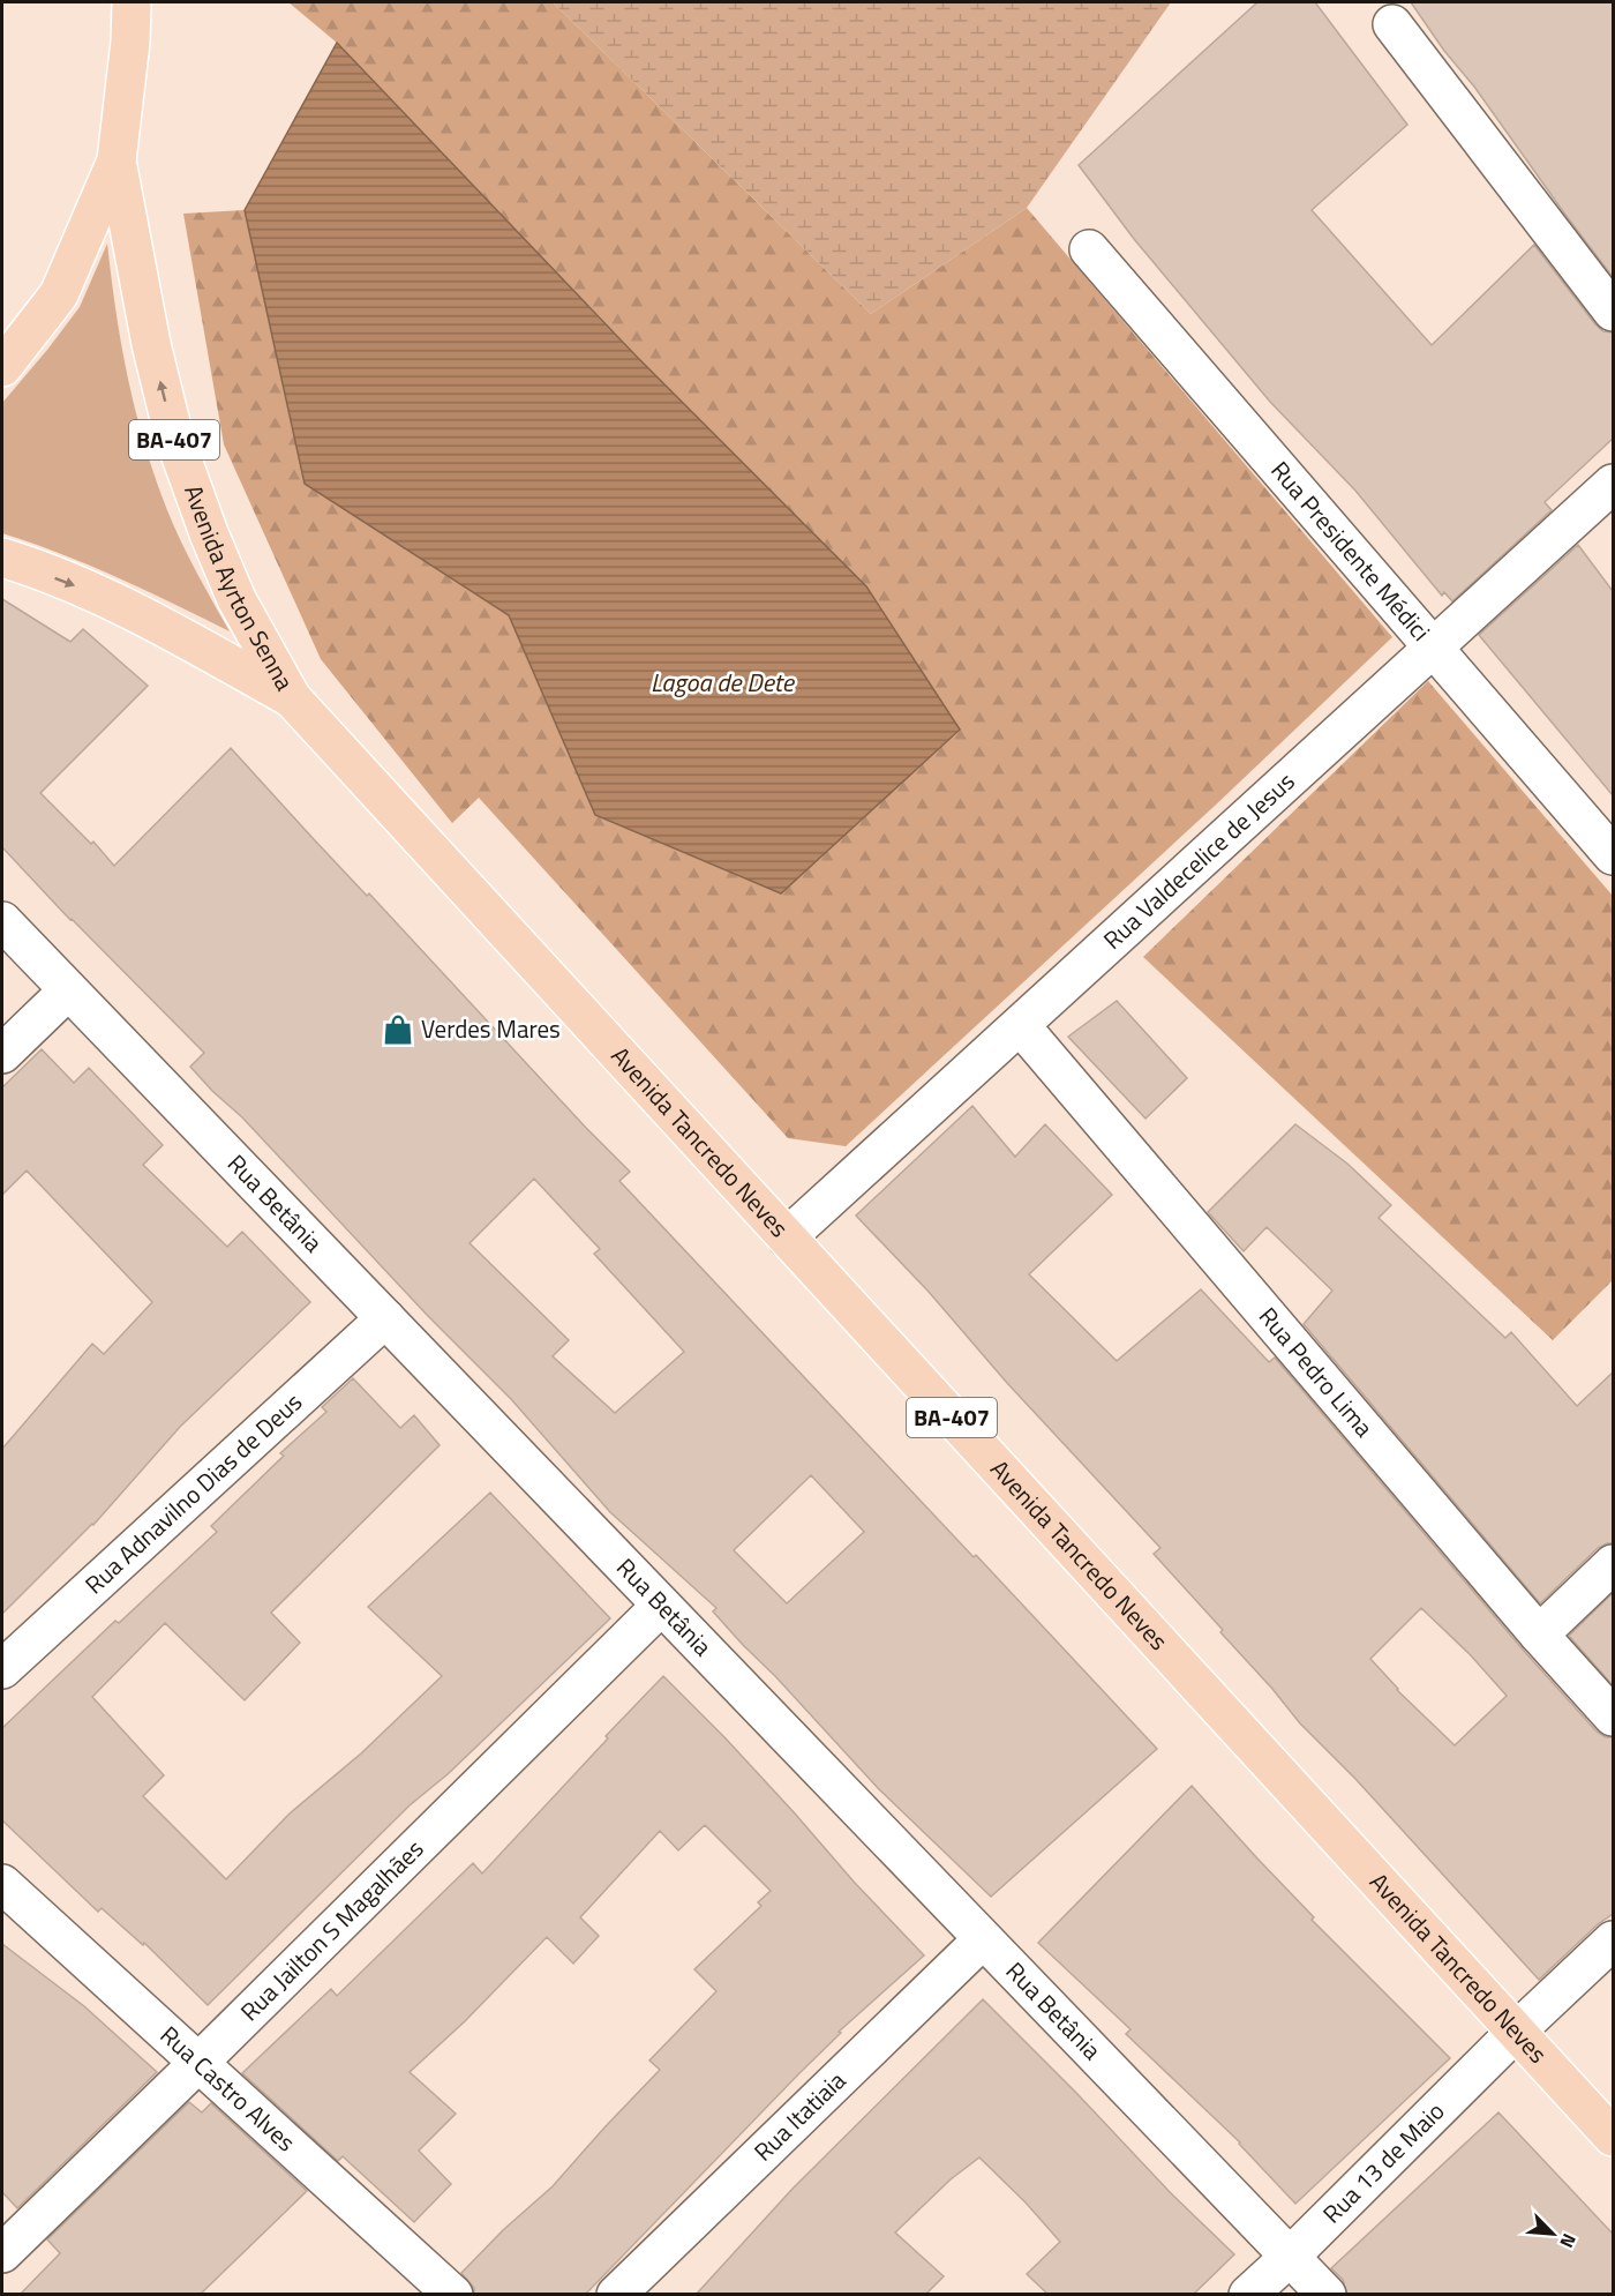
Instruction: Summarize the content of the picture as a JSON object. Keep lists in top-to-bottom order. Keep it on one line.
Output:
{"streets":{"main road":["BA-407","Avenida Ayrton Senna","Avenida Tancredo Neves"],"street":["Rua Presidente Médici","Rua Valdecelice de Jesus","Rua Betânia","Rua Pedro Lima","Rua Adnavilno Dias de Deus","Rua Jailton S Magalhães","Rua Castro Alves","Rua Itatiaia","Rua 13 de Maio"]},"crossings":[["Rua Presidente Médici","Rua Valdecelice de Jesus"],["Avenida Ayrton Senna","Avenida Tancredo Neves"],["Rua Valdecelice de Jesus","Avenida Tancredo Neves"],["Rua Valdecelice de Jesus","Rua Pedro Lima"],["Avenida Tancredo Neves","Rua 13 de Maio"],["Rua Betânia","Rua Adnavilno Dias de Deus"],["Rua Betânia","Rua Jailton S Magalhães"],["Rua Betânia","Rua Itatiaia"],["Rua Betânia","Rua 13 de Maio"],["Rua Jailton S Magalhães","Rua Castro Alves"]],"water":["Lagoa de Dete"],"places":{"shop":["Verdes Mares"]},"north":"bottom right"}
